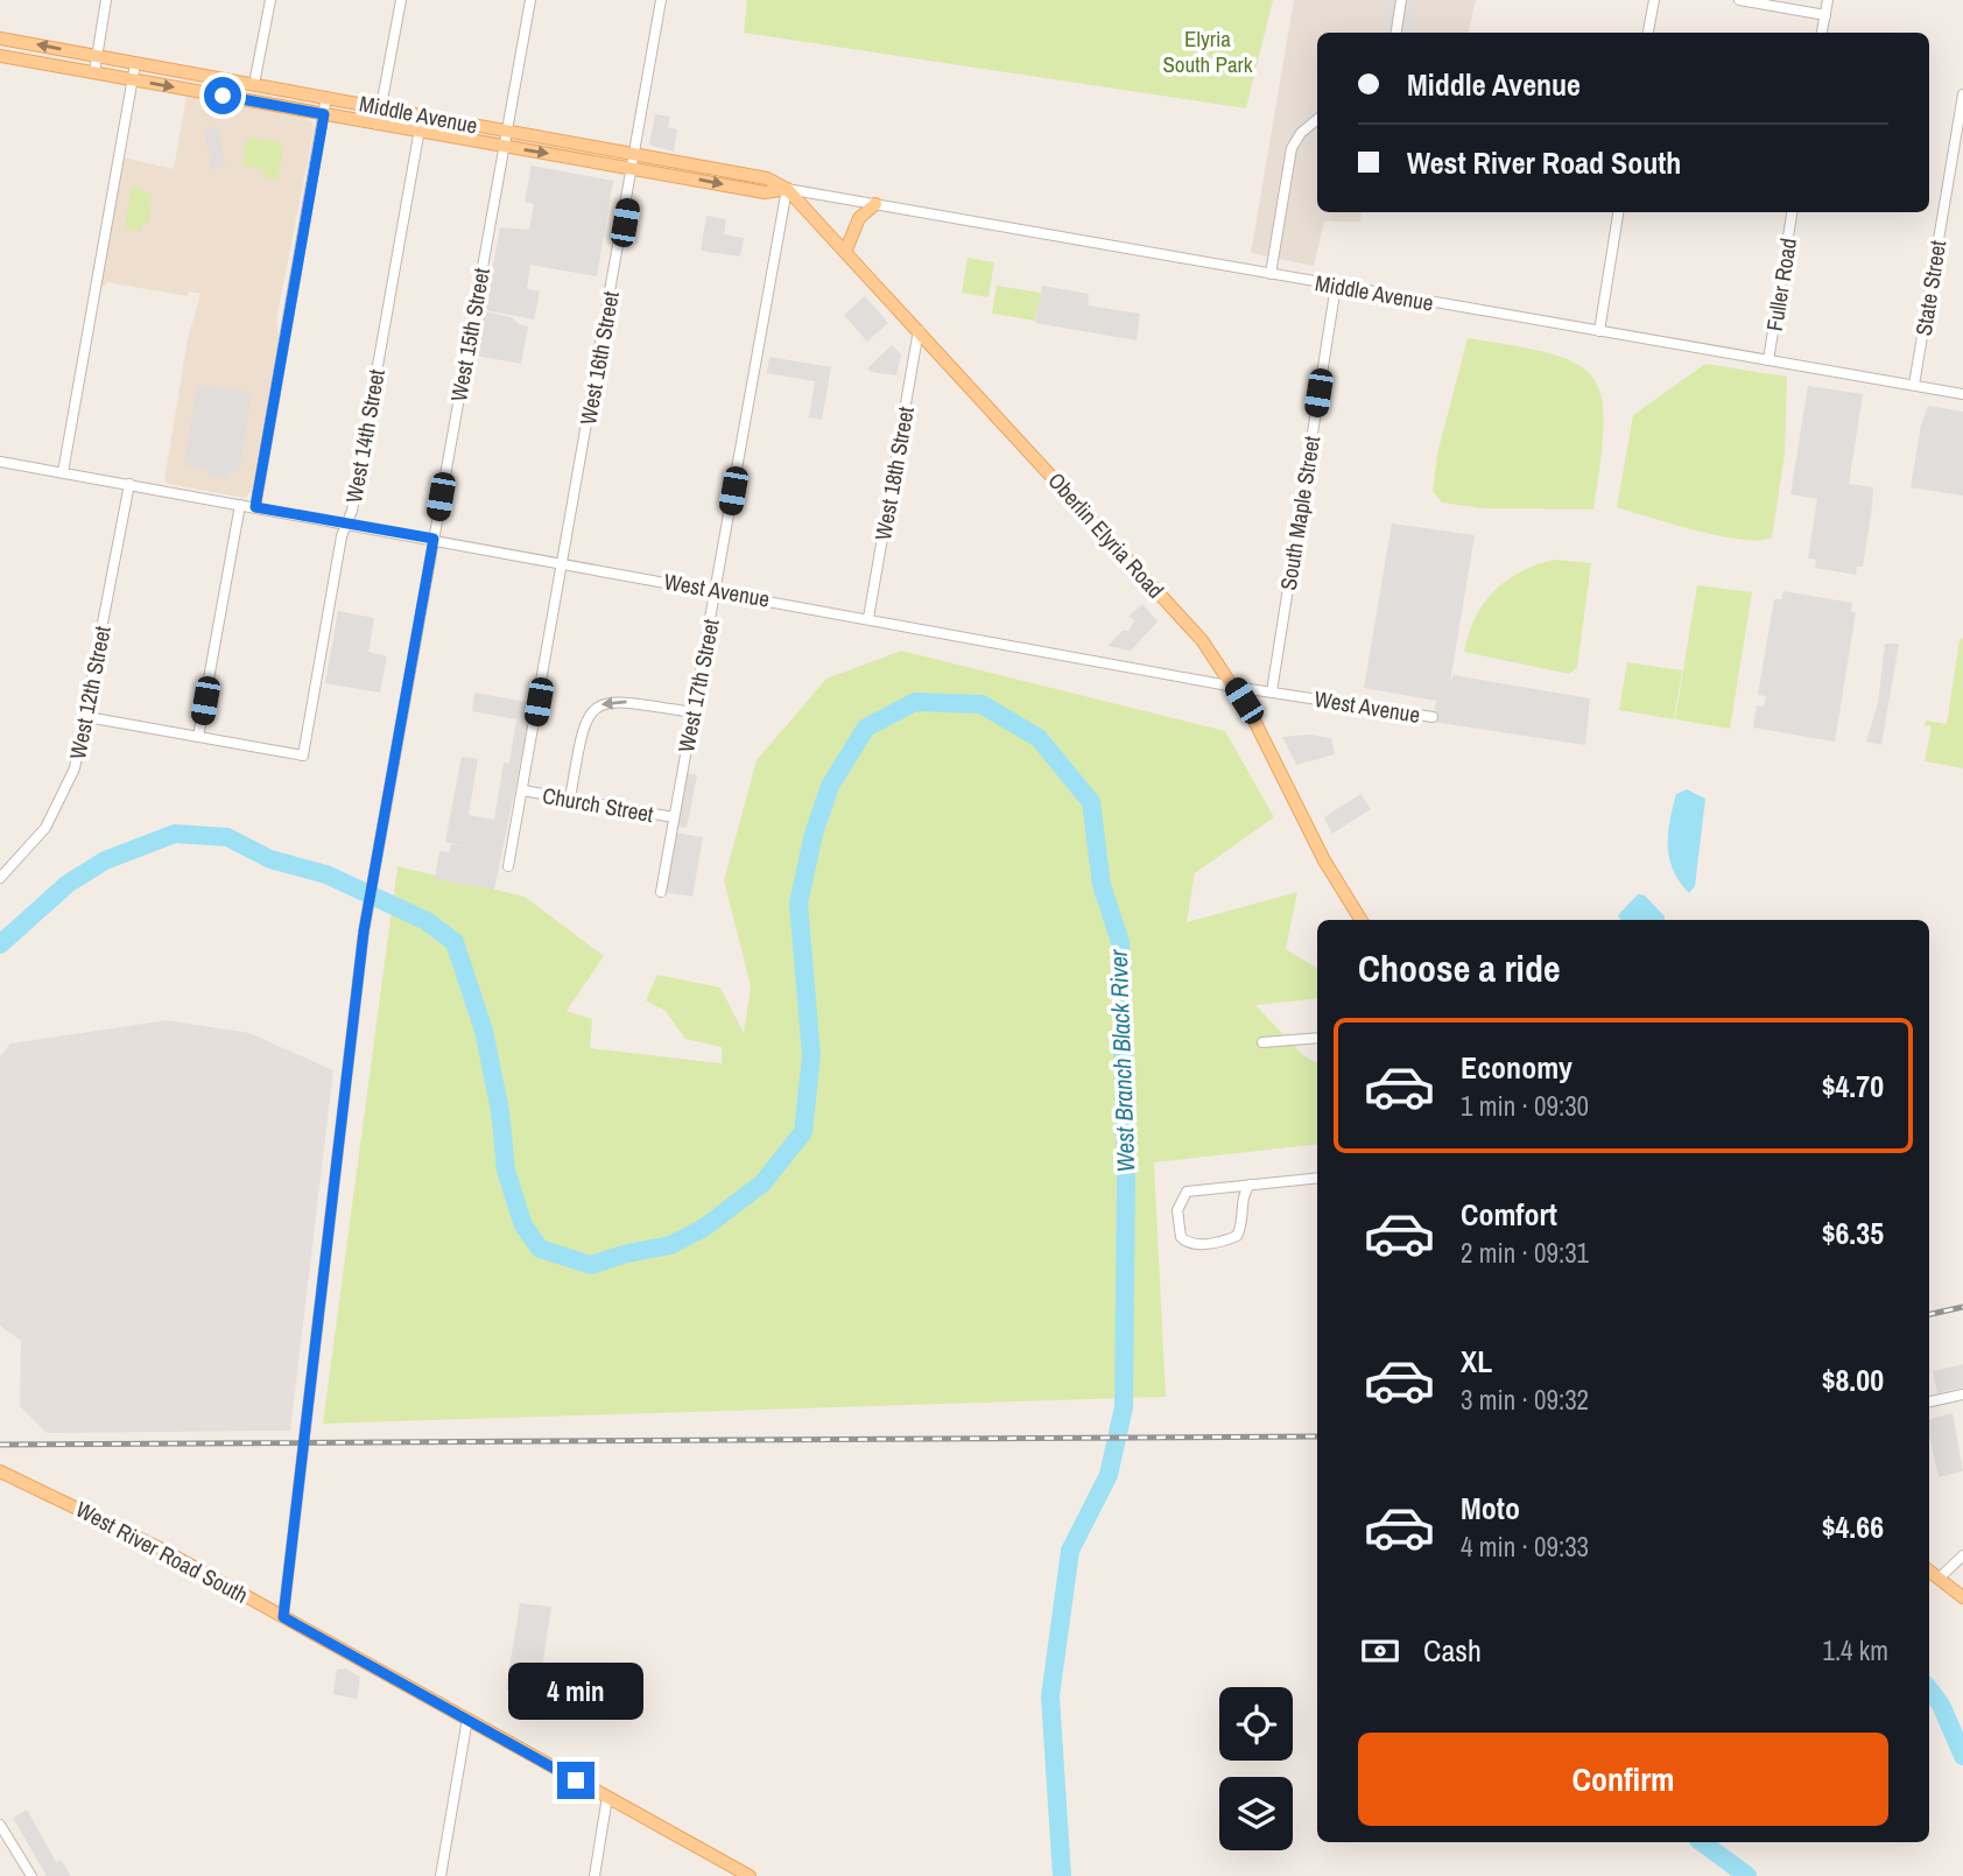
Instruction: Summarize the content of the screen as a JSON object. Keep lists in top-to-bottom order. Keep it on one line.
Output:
{"streets":{"main road":["Middle Avenue","Oberlin Elyria Road","West River Road South"],"street":["Fuller Road","State Street","West 15th Street","West 16th Street","West 14th Street","West 18th Street","South Maple Street","West Avenue","West 17th Street","West 12th Street","Church Street"]},"crossings":[["Middle Avenue","Fuller Road"],["Middle Avenue","State Street"],["Middle Avenue","West 15th Street"],["Middle Avenue","West 16th Street"],["Middle Avenue","West 14th Street"],["Middle Avenue","South Maple Street"],["Middle Avenue","Oberlin Elyria Road"],["Middle Avenue","West 17th Street"],["West 15th Street","West Avenue"],["West 15th Street","West River Road South"],["West 16th Street","West Avenue"],["West 16th Street","Church Street"],["West 14th Street","West Avenue"],["West 18th Street","Oberlin Elyria Road"],["West 18th Street","West Avenue"],["South Maple Street","West Avenue"],["Oberlin Elyria Road","West Avenue"],["Oberlin Elyria Road","West 17th Street"],["West Avenue","West 17th Street"],["West Avenue","West 12th Street"],["West 17th Street","Church Street"]],"water":["West Branch Black River"],"parks":["Elyria South Park"],"page":{"banner":["Middle Avenue","West River Road South"],"heading":"Choose a ride","list":[{"name":"Economy","note":"1 min · 09:30","value":"$4.70"},{"name":"Comfort","note":"2 min · 09:31","value":"$6.35"},{"name":"XL","note":"3 min · 09:32","value":"$8.00"},{"name":"Moto","note":"4 min · 09:33","value":"$4.66"}],"pay":["Cash","1.4 km"],"bubble":"4 min","buttons":"Confirm"}}
